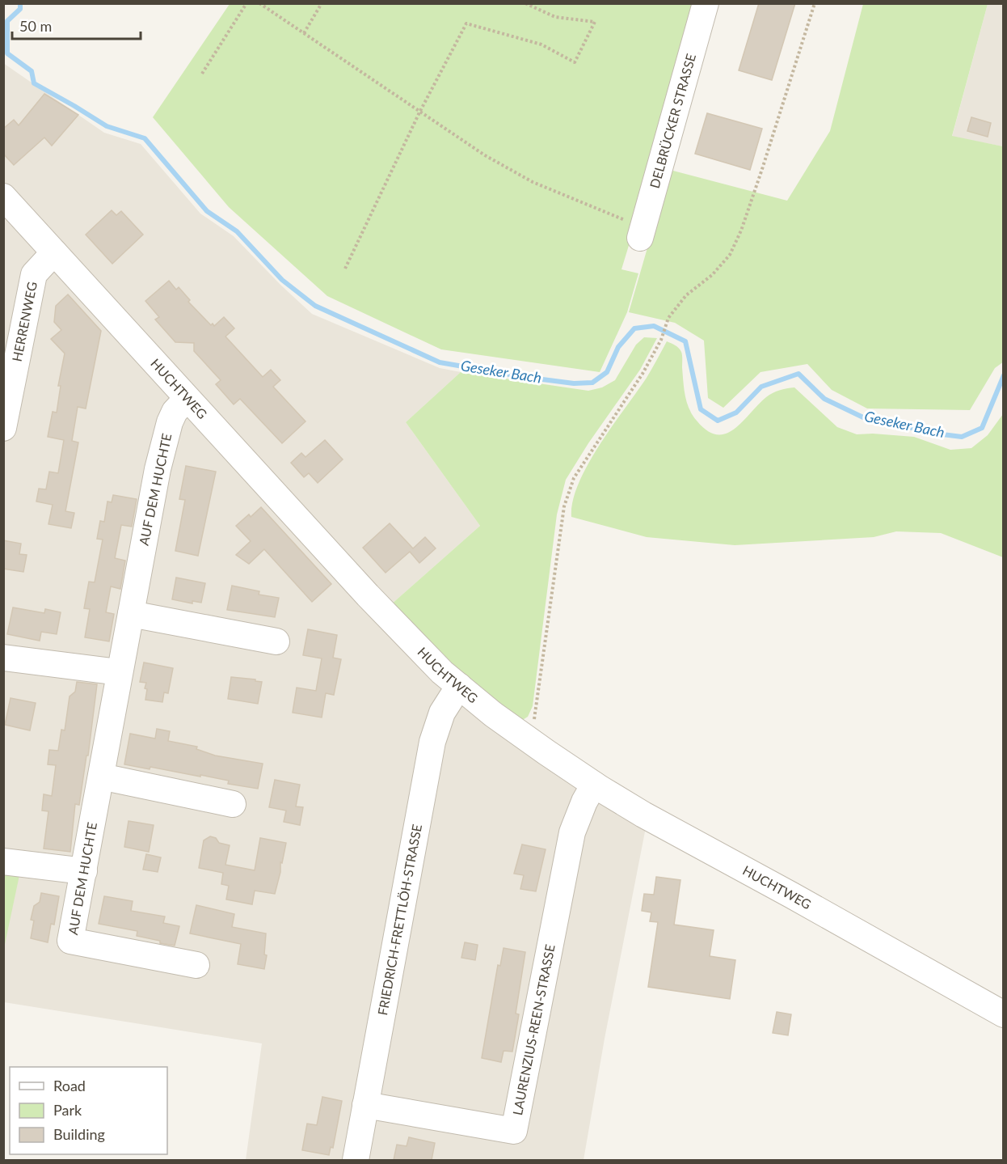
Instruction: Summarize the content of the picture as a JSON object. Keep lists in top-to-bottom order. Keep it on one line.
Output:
{"streets":{"street":["DELBRÜCKER STRASSE","HERRENWEG","HUCHTWEG","AUF DEM HUCHTE","FRIEDRICH-FRETTLÖH-STRASSE","LAURENZIUS-REEN-STRASSE"]},"crossings":[["HERRENWEG","HUCHTWEG"],["HUCHTWEG","AUF DEM HUCHTE"],["HUCHTWEG","FRIEDRICH-FRETTLÖH-STRASSE"],["HUCHTWEG","LAURENZIUS-REEN-STRASSE"],["FRIEDRICH-FRETTLÖH-STRASSE","LAURENZIUS-REEN-STRASSE"]],"water":["Geseker Bach"],"legend":["Road","Park","Building"],"scale_bar":"50 m"}
